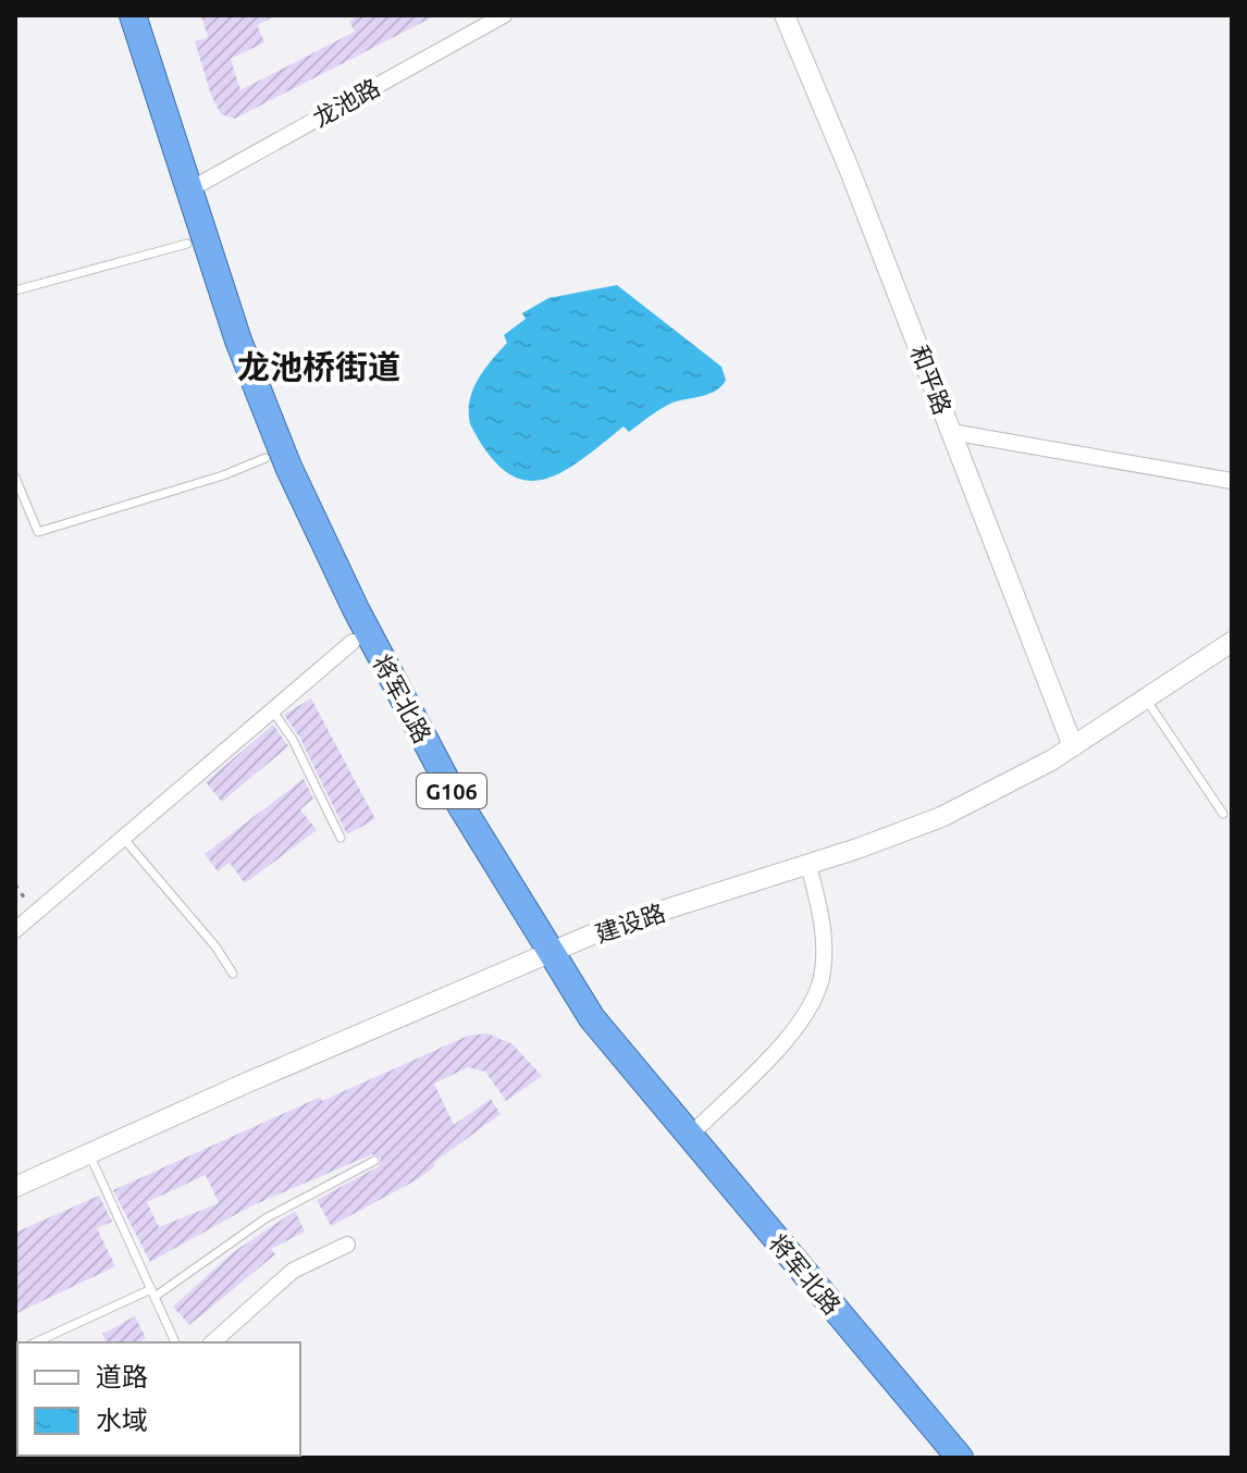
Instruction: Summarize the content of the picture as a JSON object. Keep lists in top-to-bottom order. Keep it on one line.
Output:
{"streets":{"highway":["将军北路","G106"],"street":["龙池路","和平路","建设路"]},"crossings":[["龙池路","将军北路"],["和平路","建设路"],["将军北路","建设路"]],"districts":["龙池桥街道"],"legend":["道路","水域"]}
